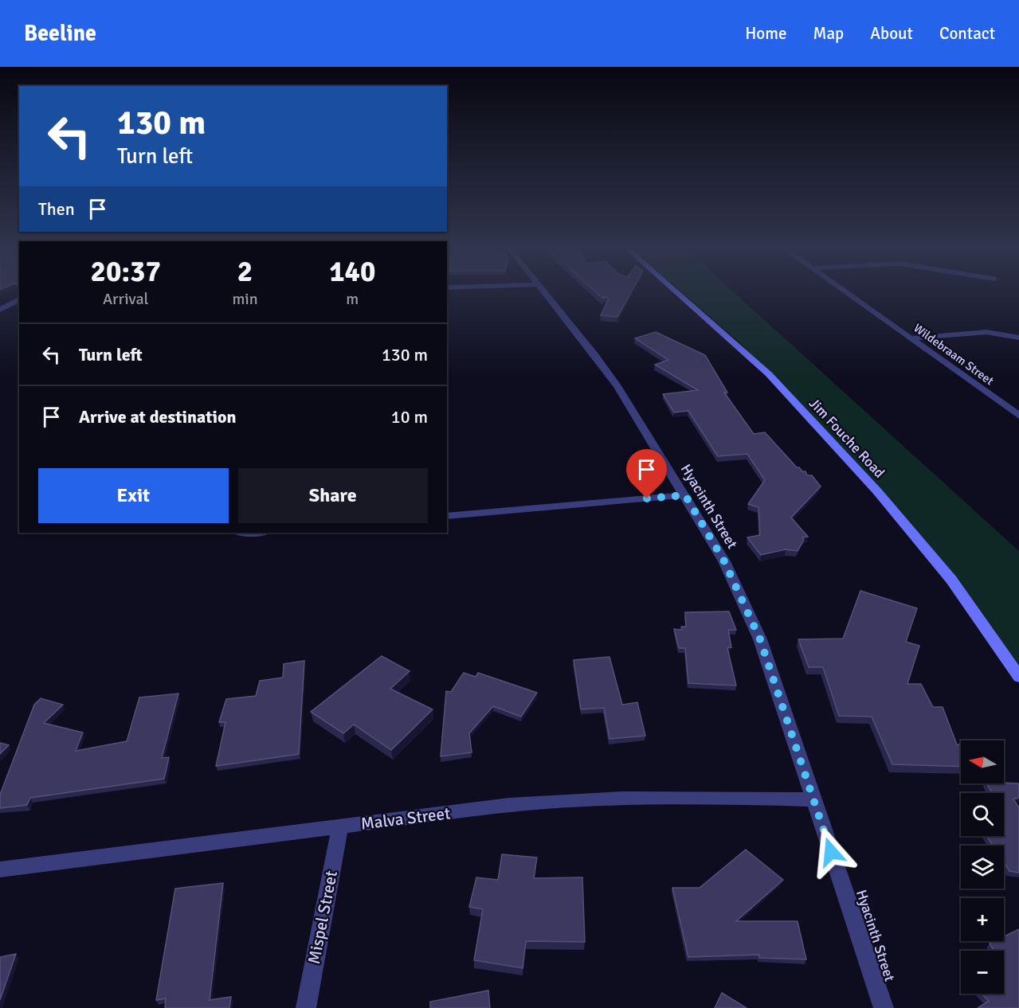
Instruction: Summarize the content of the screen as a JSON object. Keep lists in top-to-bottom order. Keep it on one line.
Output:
{"streets":{"street":["Wildebraam Street","Jim Fouche Road","Hyacinth Street","Malva Street","Mispel Street"]},"crossings":[["Hyacinth Street","Malva Street"],["Malva Street","Mispel Street"]],"north":"left","page":{"header":"Beeline","nav":["Home","Map","About","Contact"],"turn":["130 m","Turn left"],"then":"Then","eta":["20:37","Arrival","2","min","140","m"],"list":[{"name":"Turn left","value":"130 m"},{"name":"Arrive at destination","value":"10 m"}],"buttons":["Exit","Share"],"map_buttons":["+","−"]}}
